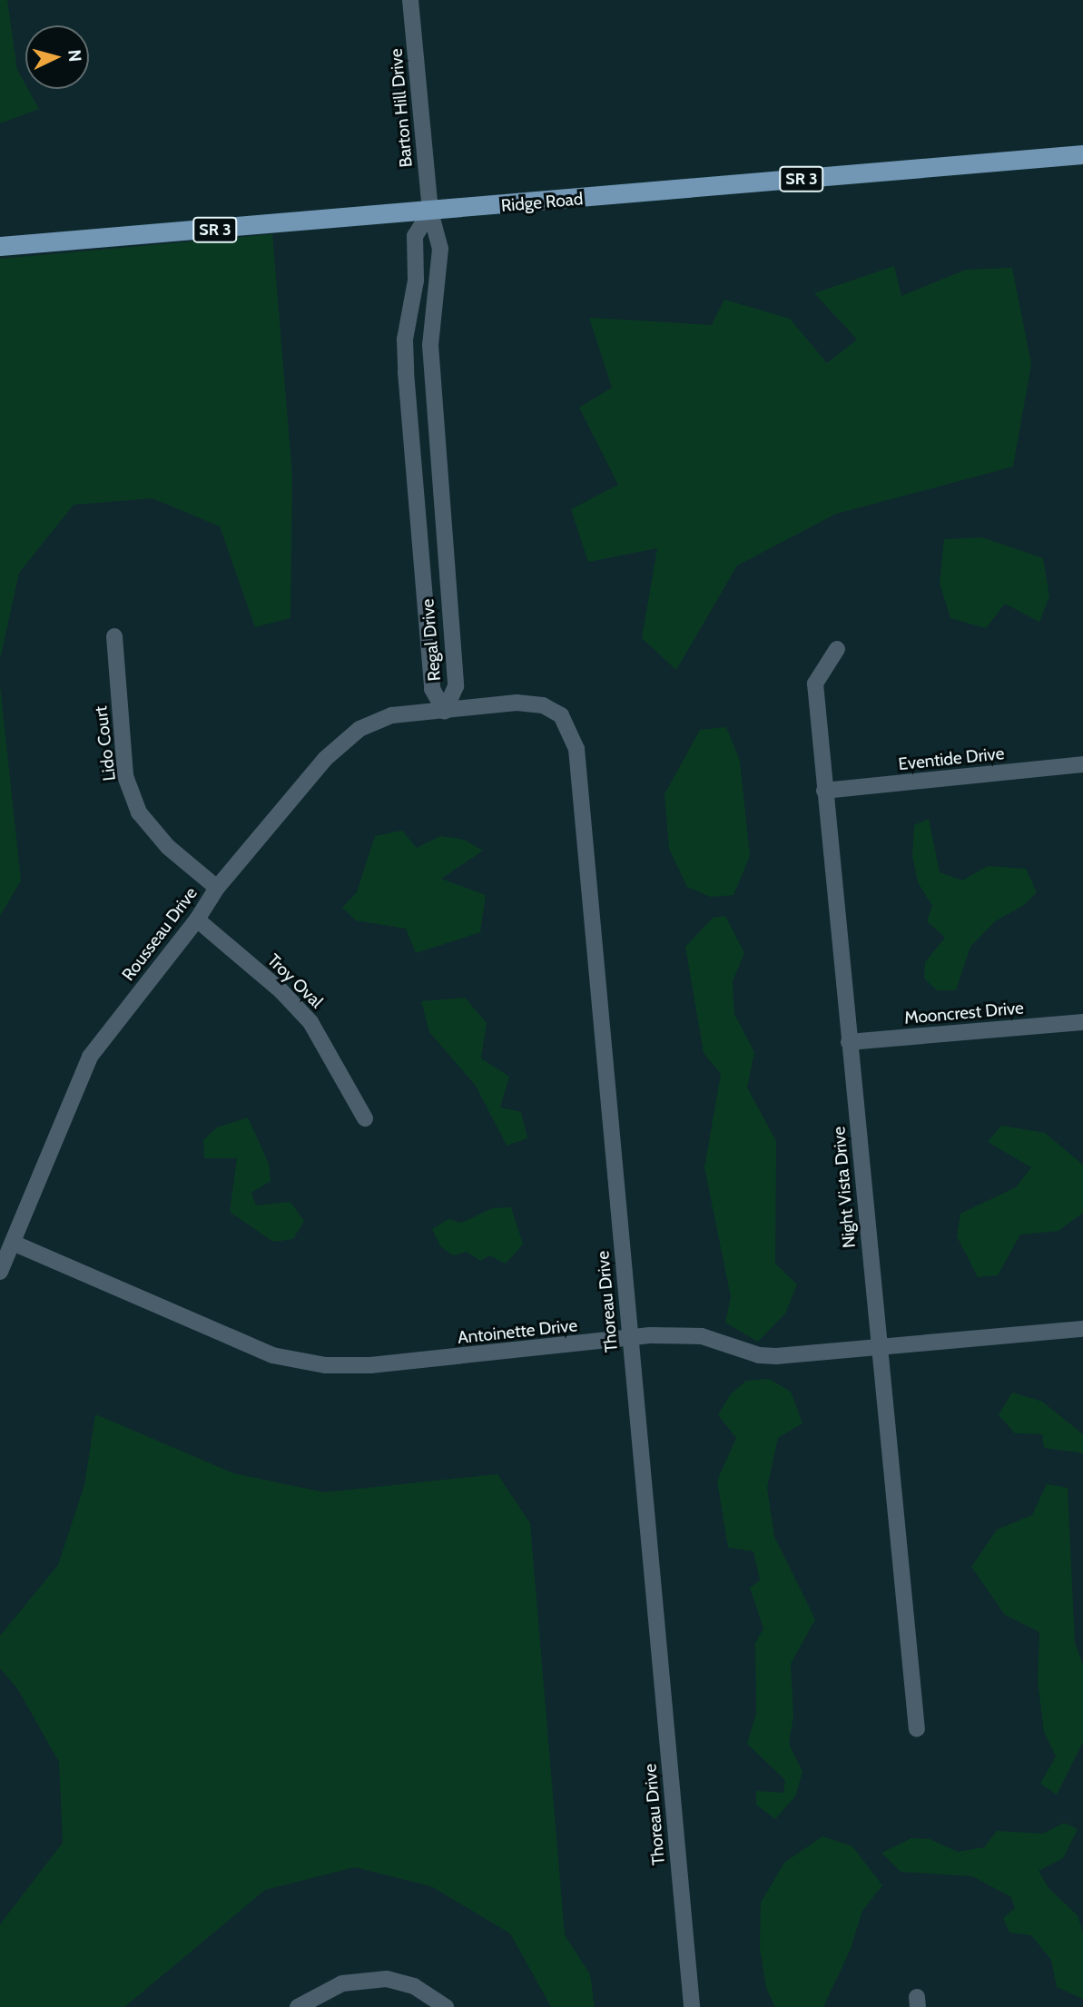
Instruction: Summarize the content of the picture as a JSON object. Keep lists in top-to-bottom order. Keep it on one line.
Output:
{"streets":{"main road":["SR 3","Ridge Road"],"street":["Barton Hill Drive","Regal Drive","Lido Court","Eventide Drive","Rousseau Drive","Troy Oval","Mooncrest Drive","Night Vista Drive","Thoreau Drive","Antoinette Drive"]},"crossings":[["Barton Hill Drive","Ridge Road"],["Barton Hill Drive","Regal Drive"],["Ridge Road","Regal Drive"],["Regal Drive","Rousseau Drive"],["Regal Drive","Thoreau Drive"],["Lido Court","Rousseau Drive"],["Eventide Drive","Night Vista Drive"],["Rousseau Drive","Troy Oval"],["Rousseau Drive","Thoreau Drive"],["Rousseau Drive","Antoinette Drive"],["Mooncrest Drive","Night Vista Drive"],["Night Vista Drive","Antoinette Drive"],["Thoreau Drive","Antoinette Drive"]],"north":"right"}
